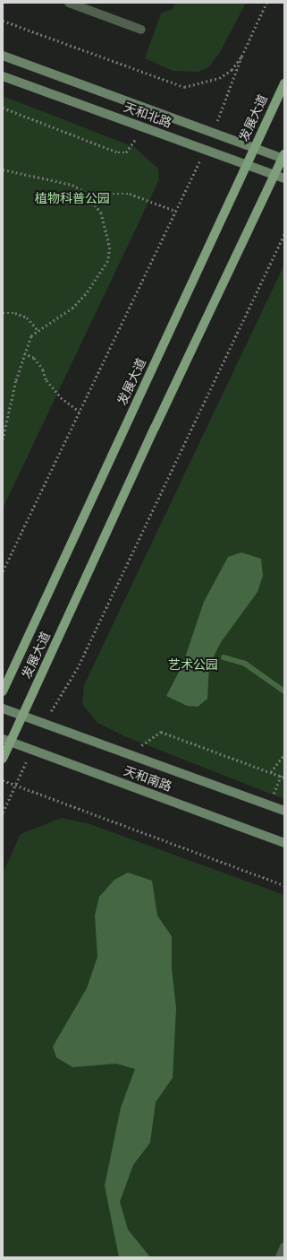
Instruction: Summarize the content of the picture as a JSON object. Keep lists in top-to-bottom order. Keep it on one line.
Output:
{"streets":{"main road":["发展大道"],"street":["天和北路","天和南路"]},"crossings":[["天和北路","发展大道"],["发展大道","天和南路"]],"parks":["植物科普公园","艺术公园"]}
